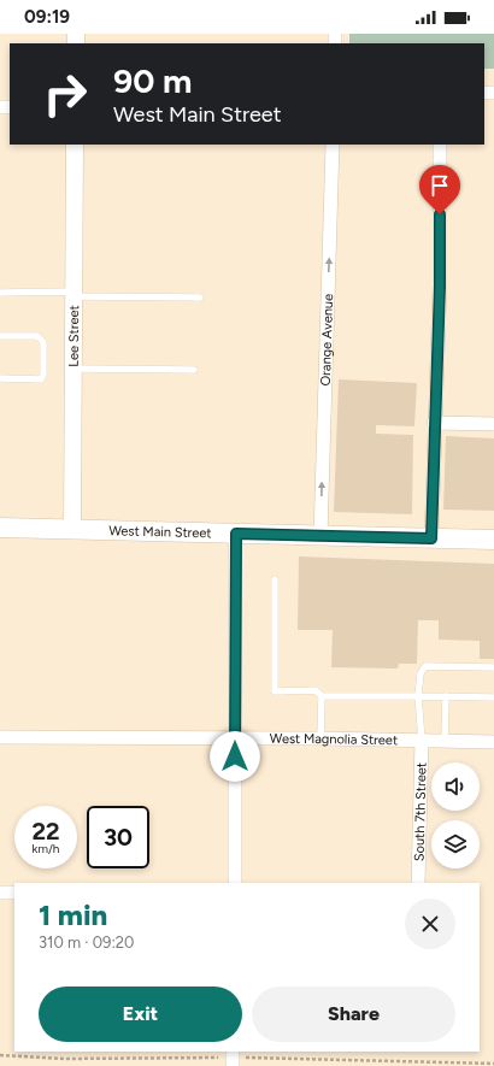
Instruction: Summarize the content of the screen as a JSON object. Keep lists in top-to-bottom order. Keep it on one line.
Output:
{"streets":{"main road":["West Main Street"],"street":["Lee Street","Orange Avenue","West Magnolia Street","South 7th Street"]},"crossings":[["Lee Street","West Main Street"],["Orange Avenue","West Main Street"],["West Magnolia Street","South 7th Street"]],"page":{"status":"09:19","turn":["90 m","West Main Street"],"speed":"22 km/h","limit":"30","heading":["1 min","310 m · 09:20"],"buttons":["Exit","Share"]}}
